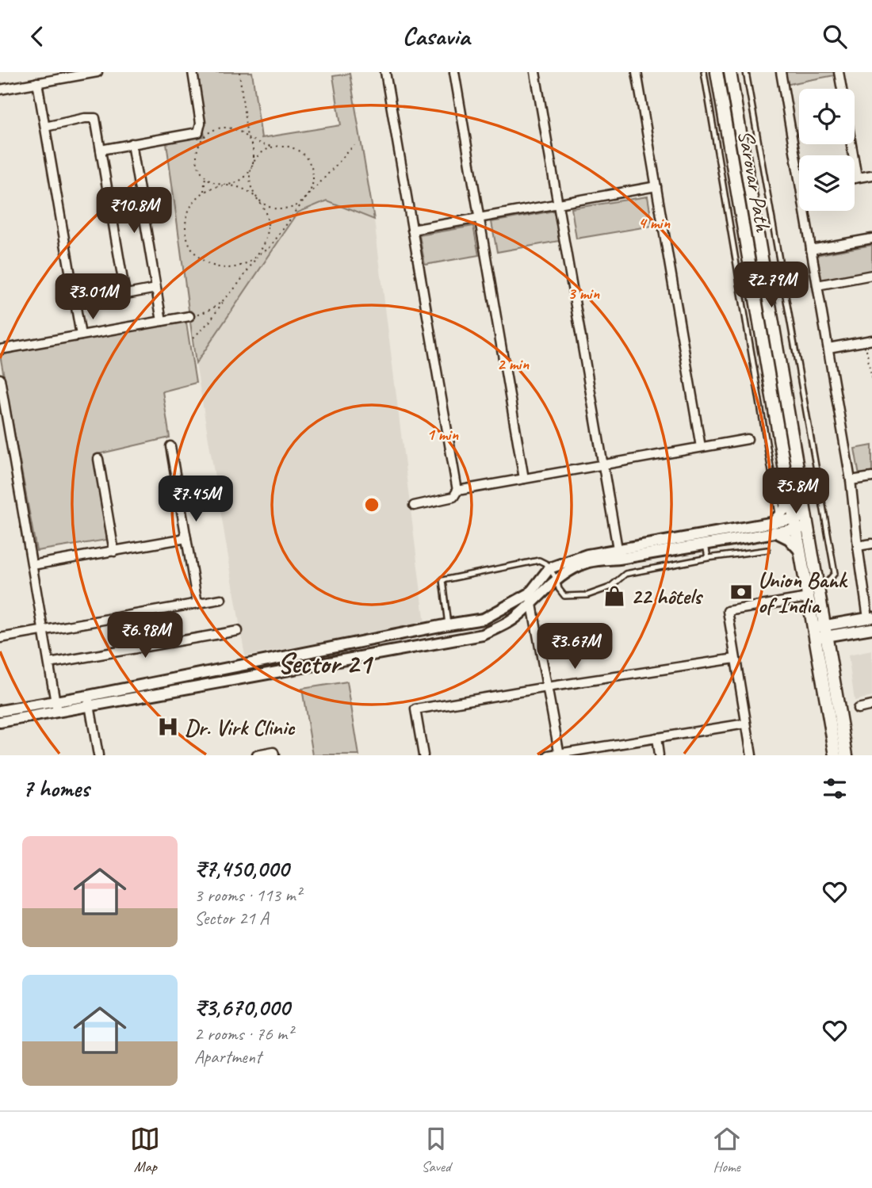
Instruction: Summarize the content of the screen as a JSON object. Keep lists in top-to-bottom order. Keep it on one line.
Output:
{"streets":{"main road":["Sarovar Path"]},"districts":["Sector 21"],"places":{"bank":["Union Bank of India"],"shop":["22 hôtels"],"hospital":["Dr. Virk Clinic"]},"page":{"header":"Casavia","price":["₹10.8M","₹2.79M","₹3.01M","₹5.8M","₹7.45M","₹6.98M","₹3.67M"],"heading":"7 homes","list":[{"name":"₹7,450,000","note":"3 rooms · 113 m² · Sector 21 A"},{"name":"₹3,670,000","note":"2 rooms · 76 m² · Apartment"}],"tabs":["Map","Saved","Home"]},"rings":["4 min","3 min","2 min","1 min"]}
